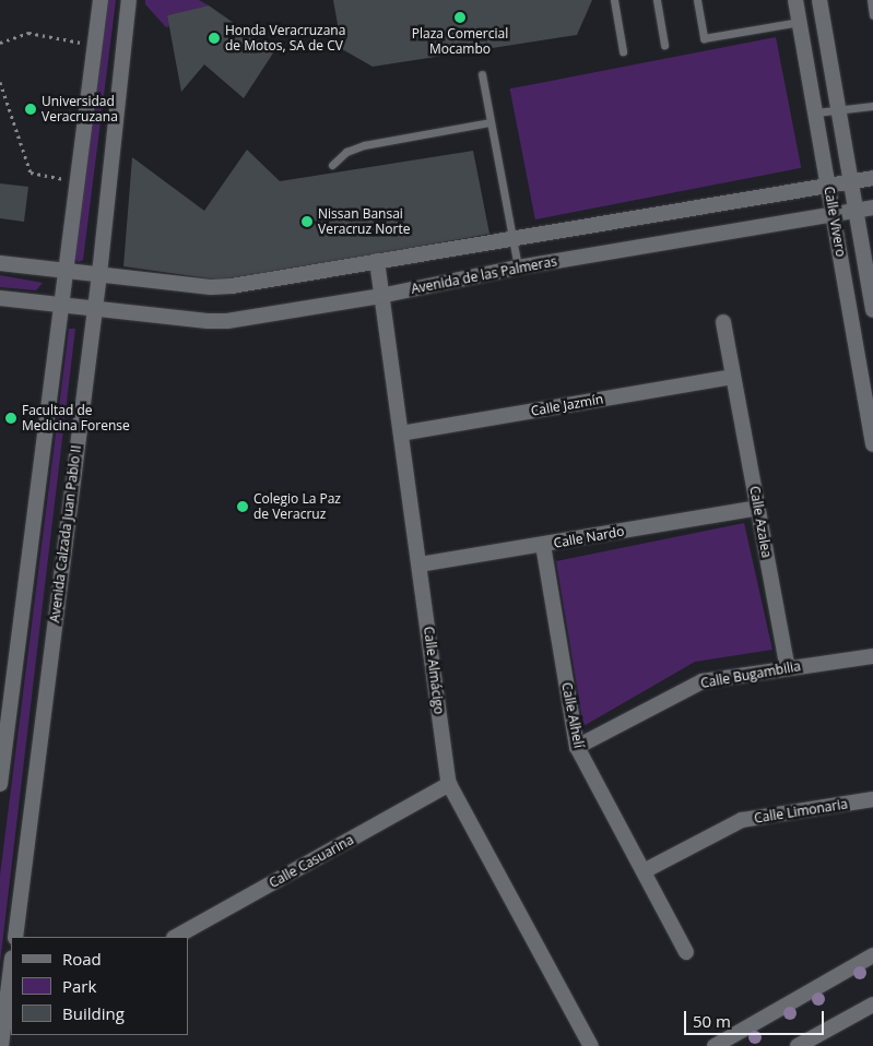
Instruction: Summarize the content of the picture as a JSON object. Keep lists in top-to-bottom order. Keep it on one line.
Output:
{"streets":{"street":["Calle Vivero","Avenida de las Palmeras","Calle Jazmín","Calle Azalea","Avenida Calzada Juan Pablo II","Calle Nardo","Calle Almácigo","Calle Bugambilia","Calle Alhelí","Calle Limonaria","Calle Casuarina"]},"crossings":[["Calle Vivero","Avenida de las Palmeras"],["Avenida de las Palmeras","Avenida Calzada Juan Pablo II"],["Avenida de las Palmeras","Calle Almácigo"],["Calle Jazmín","Calle Azalea"],["Calle Jazmín","Calle Almácigo"],["Calle Azalea","Calle Nardo"],["Calle Azalea","Calle Bugambilia"],["Calle Nardo","Calle Almácigo"],["Calle Nardo","Calle Alhelí"],["Calle Almácigo","Calle Casuarina"],["Calle Bugambilia","Calle Alhelí"],["Calle Alhelí","Calle Limonaria"]],"places":["Plaza Comercial Mocambo","Honda Veracruzana de Motos, SA de CV","Universidad Veracruzana","Nissan Bansai Veracruz Norte","Facultad de Medicina Forense","Colegio La Paz de Veracruz"],"legend":["Road","Park","Building"],"scale_bar":"50 m"}
